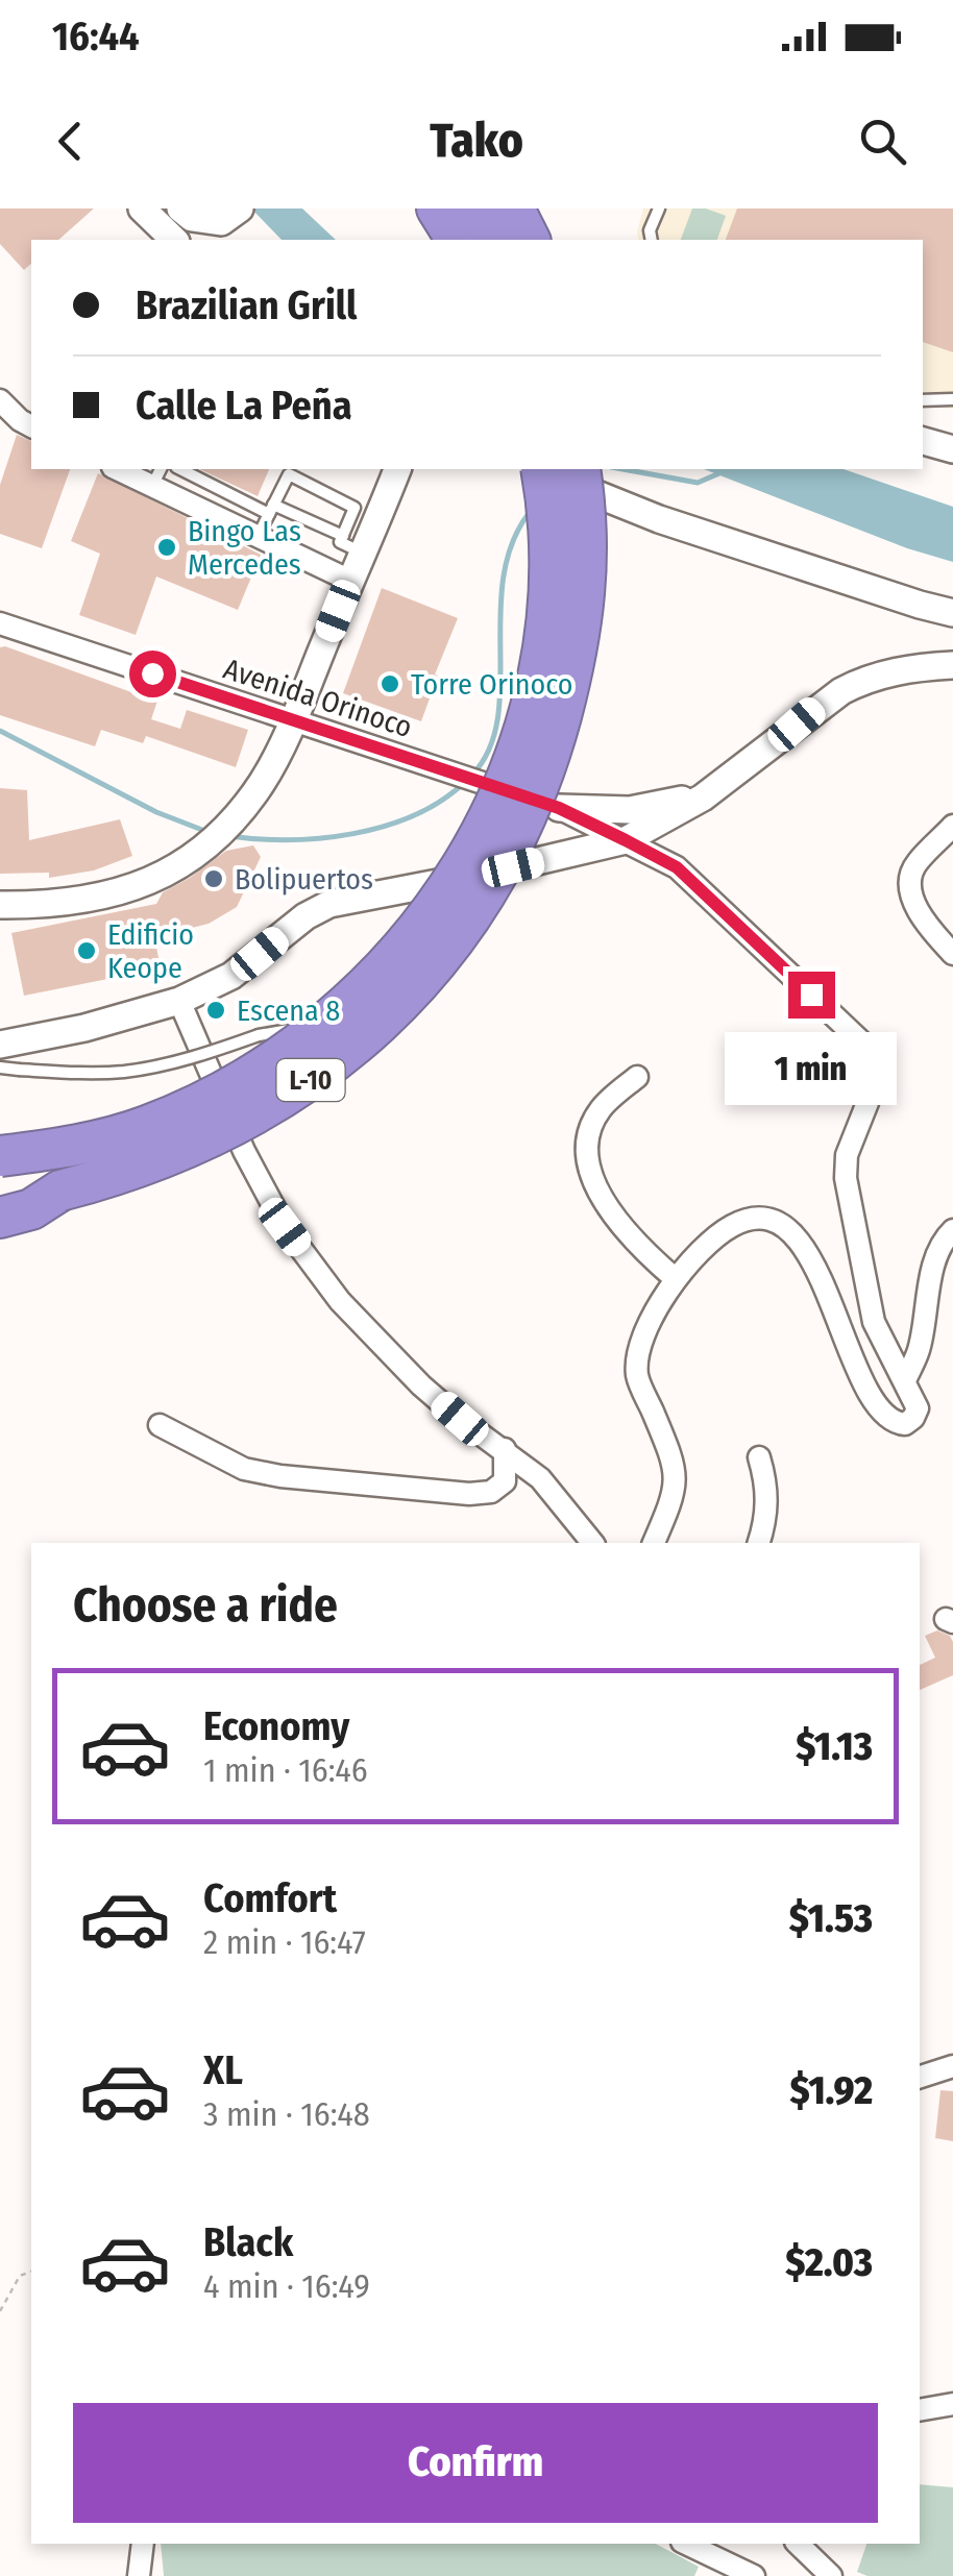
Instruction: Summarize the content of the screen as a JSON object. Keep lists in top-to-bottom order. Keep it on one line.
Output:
{"streets":{"highway":["L-10"],"street":["Avenida Orinoco"]},"places":["Bingo Las Mercedes","Torre Orinoco","Bolipuertos","Edificio Keope","Escena 8"],"page":{"status":"16:44","header":"Tako","banner":["Brazilian Grill","Calle La Peña"],"bubble":"1 min","heading":"Choose a ride","list":[{"name":"Economy","note":"1 min · 16:46","value":"$1.13"},{"name":"Comfort","note":"2 min · 16:47","value":"$1.53"},{"name":"XL","note":"3 min · 16:48","value":"$1.92"},{"name":"Black","note":"4 min · 16:49","value":"$2.03"}],"buttons":"Confirm"}}
